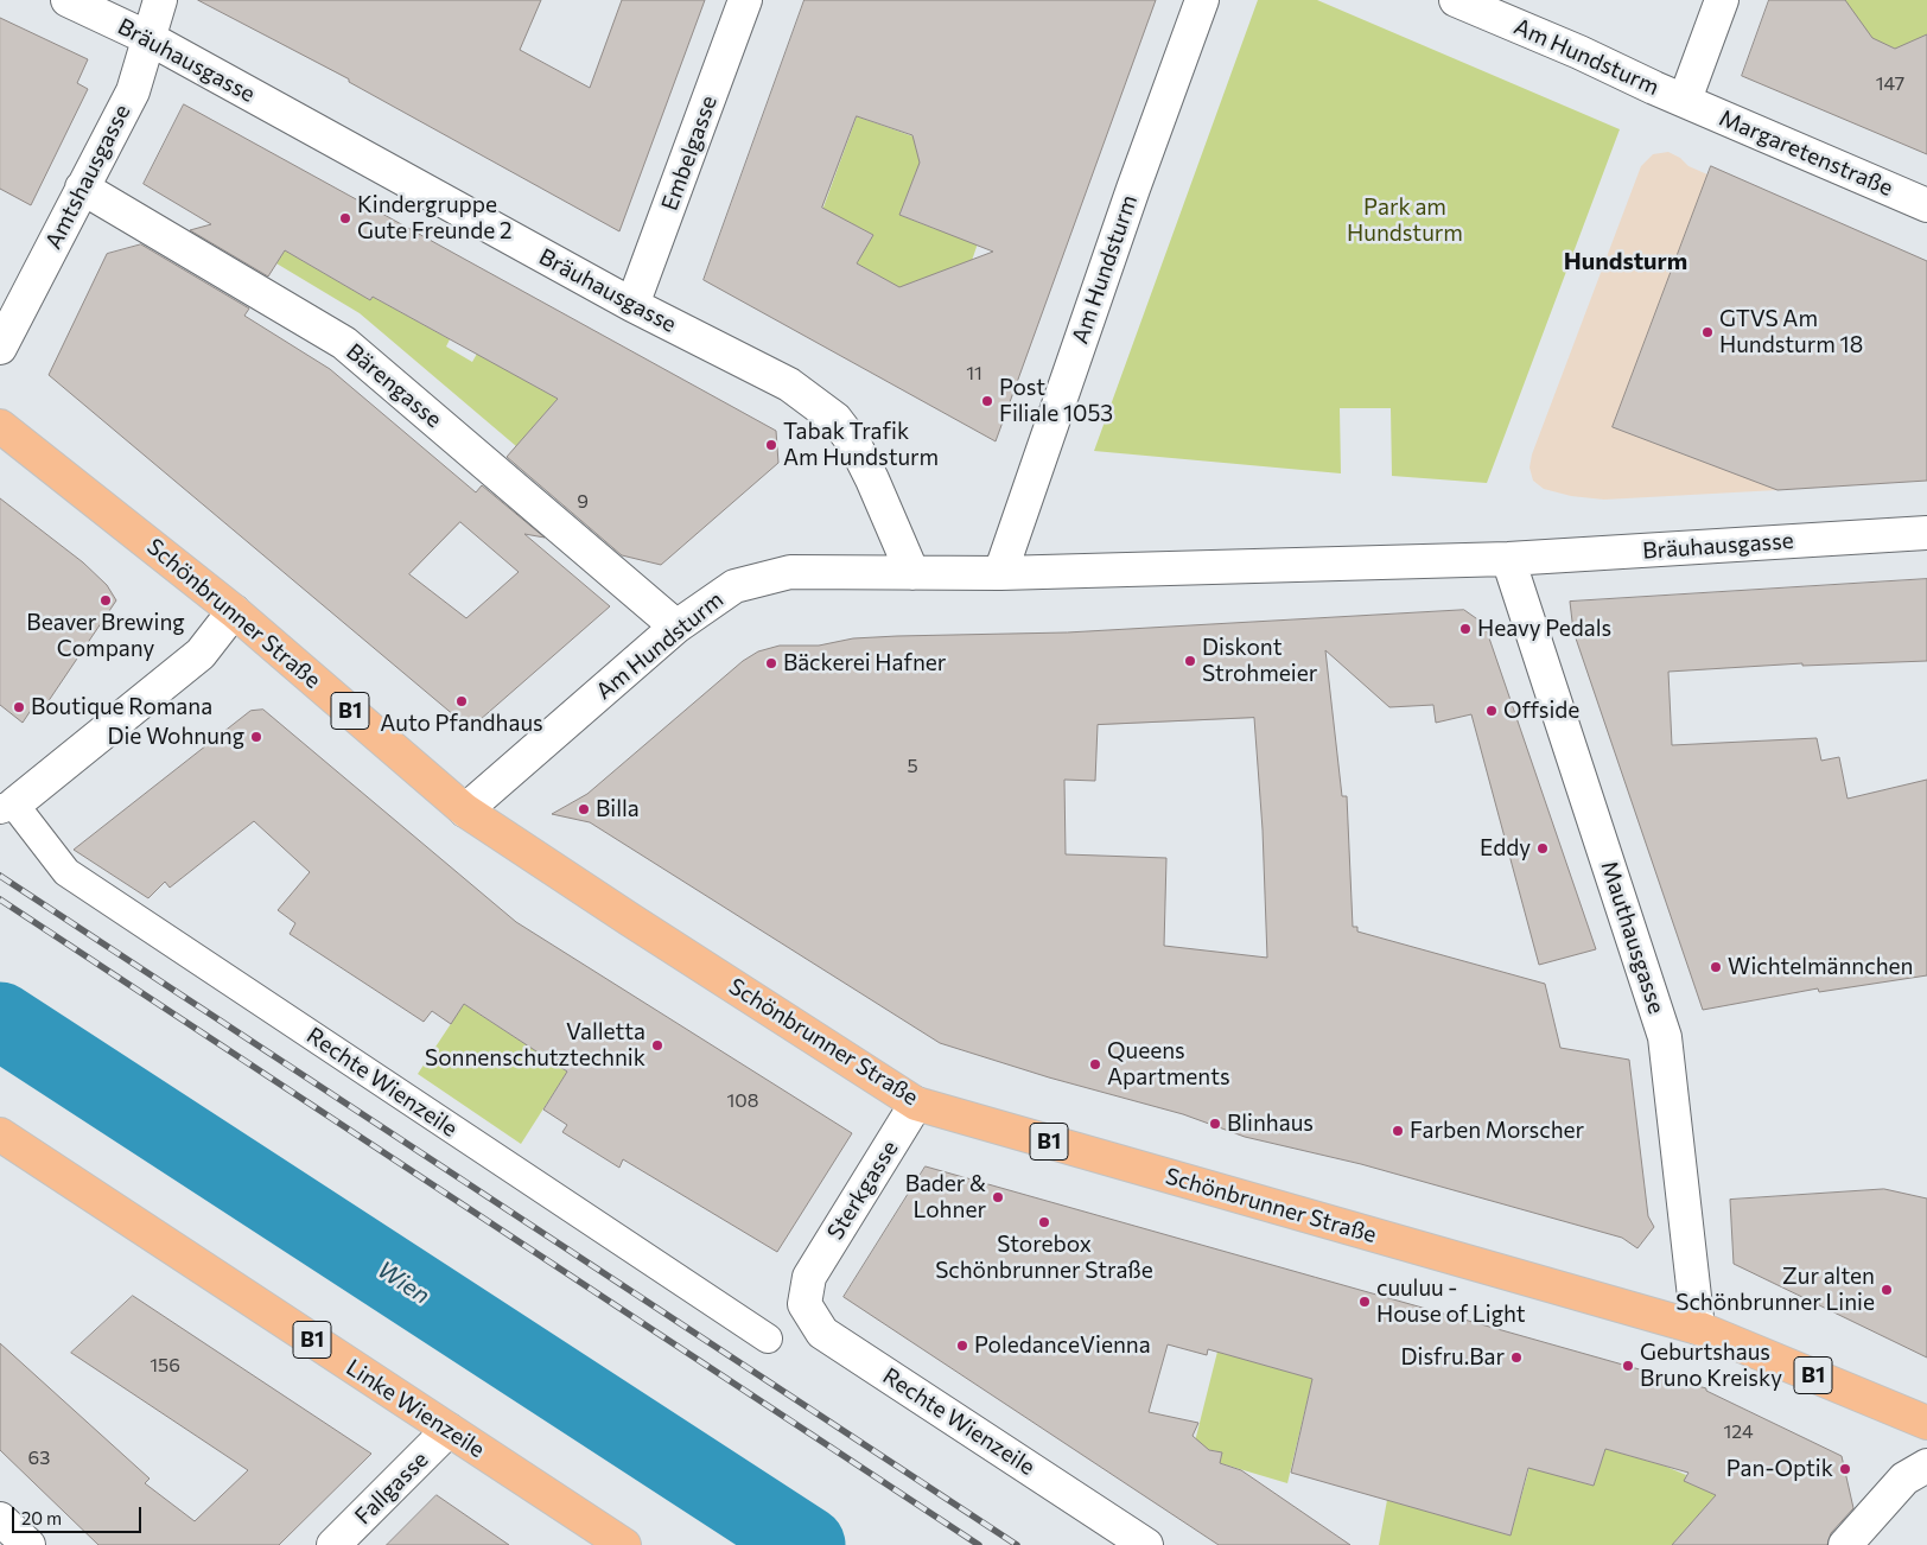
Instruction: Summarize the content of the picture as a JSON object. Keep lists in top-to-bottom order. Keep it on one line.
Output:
{"streets":{"main road":["Schönbrunner Straße","B1","Linke Wienzeile"],"street":["Am Hundsturm","Bräuhausgasse","Embelgasse","Margaretenstraße","Amtshausgasse","Bärengasse","Mauthausgasse","Rechte Wienzeile","Sterkgasse","Fallgasse"]},"crossings":[["Am Hundsturm","Bräuhausgasse"],["Am Hundsturm","Margaretenstraße"],["Am Hundsturm","Bärengasse"],["Am Hundsturm","Schönbrunner Straße"],["Am Hundsturm","Mauthausgasse"],["Bräuhausgasse","Embelgasse"],["Bräuhausgasse","Amtshausgasse"],["Bräuhausgasse","Mauthausgasse"],["Amtshausgasse","Bärengasse"],["Schönbrunner Straße","Mauthausgasse"],["Schönbrunner Straße","Sterkgasse"],["Rechte Wienzeile","Sterkgasse"],["Linke Wienzeile","Fallgasse"]],"districts":["Hundsturm"],"water":["Wien"],"parks":["Park am Hundsturm"],"places":["Kindergruppe Gute Freunde 2","GTVS Am Hundsturm 18","Post Filiale 1053","Tabak Trafik Am Hundsturm","Beaver Brewing Company","Heavy Pedals","Diskont Strohmeier","Bäckerei Hafner","Auto Pfandhaus","Boutique Romana","Offside","Die Wohnung","Billa","Eddy","Wichtelmännchen","Valletta Sonnenschutztechnik","Queens Apartments","Blinhaus","Farben Morscher","Bader & Lohner","Storebox Schönbrunner Straße","Zur alten Schönbrunner Linie","cuuluu - House of Light","PoledanceVienna","Disfru.Bar","Geburtshaus Bruno Kreisky","Pan-Optik"],"house_numbers":["147","11","9","5","108","156","124","63"],"scale_bar":"20 m"}
